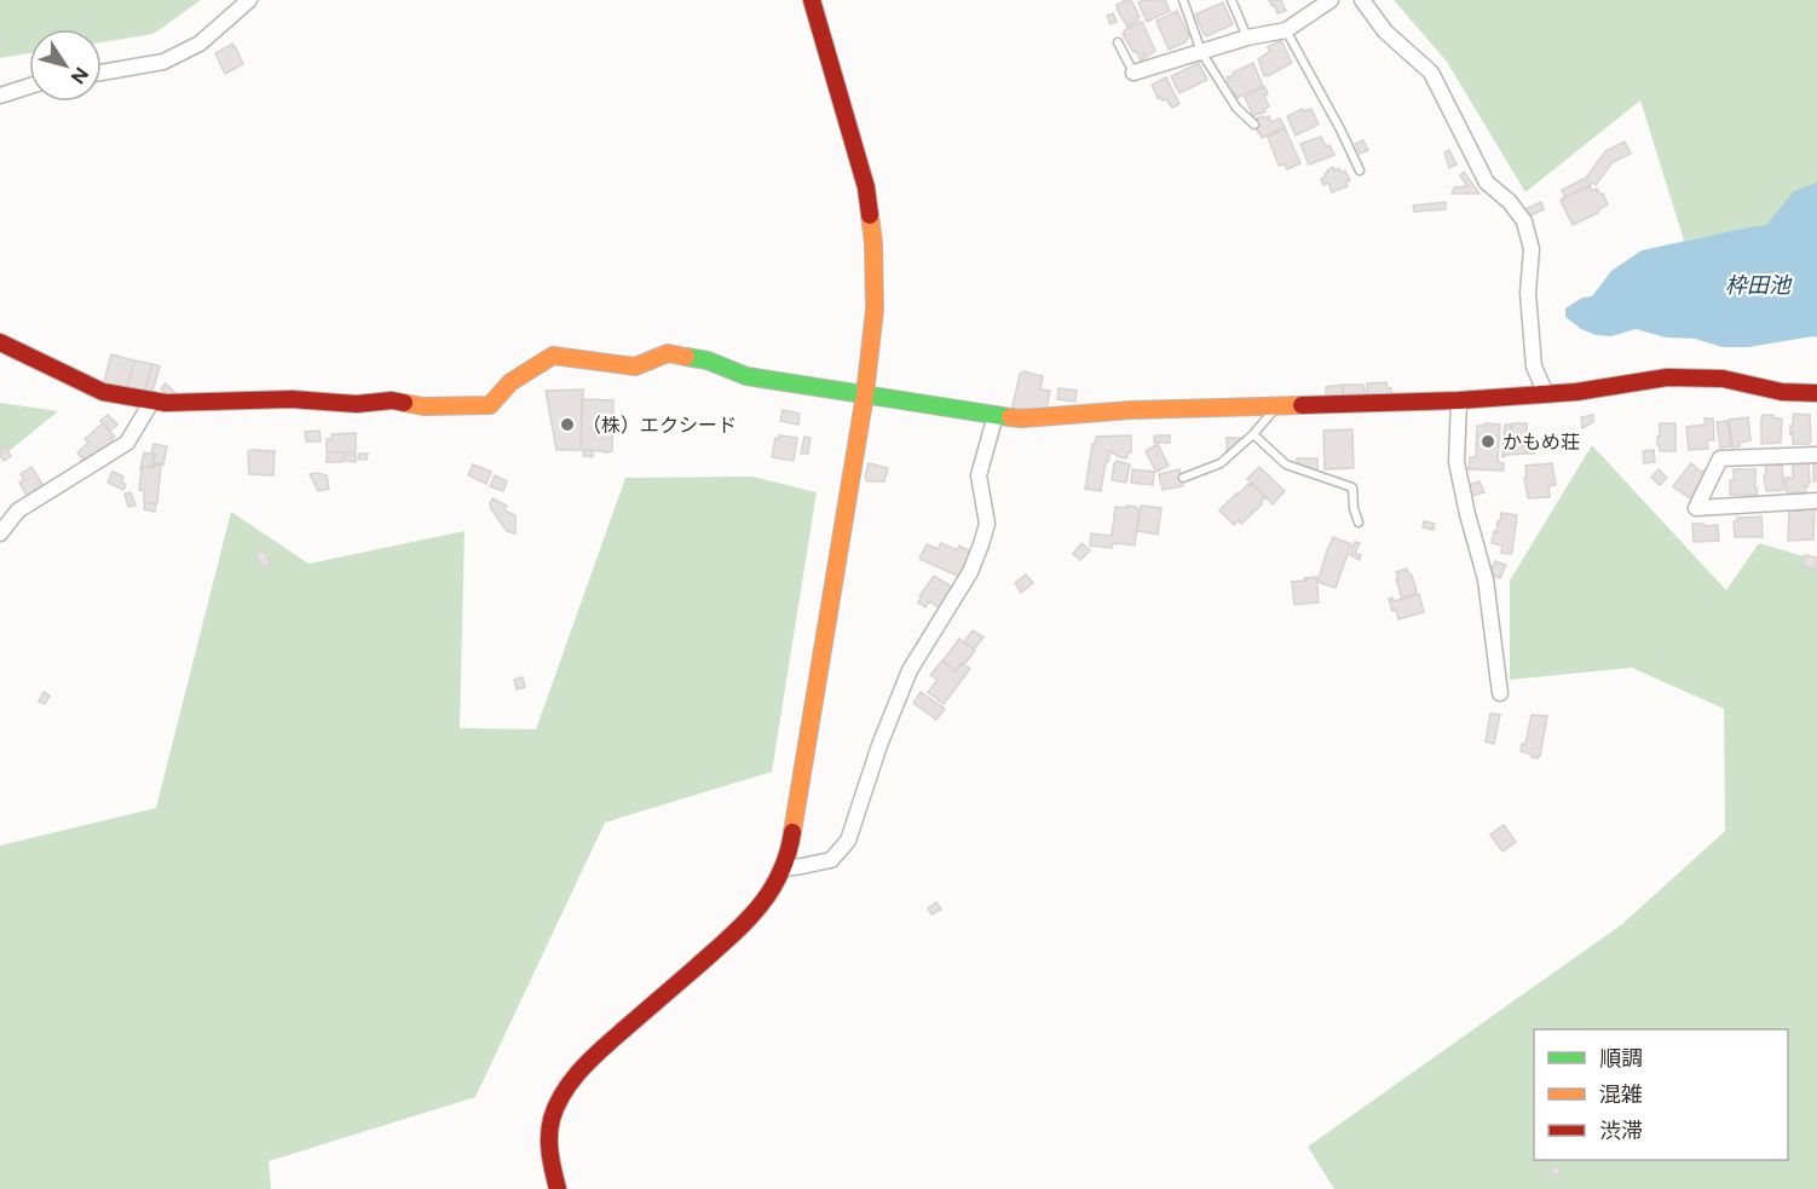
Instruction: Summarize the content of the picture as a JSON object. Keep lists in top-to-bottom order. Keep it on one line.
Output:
{"water":["枠田池"],"places":["（株）エクシード","かもめ荘"],"legend":["順調","混雑","渋滞"],"north":"bottom right"}
